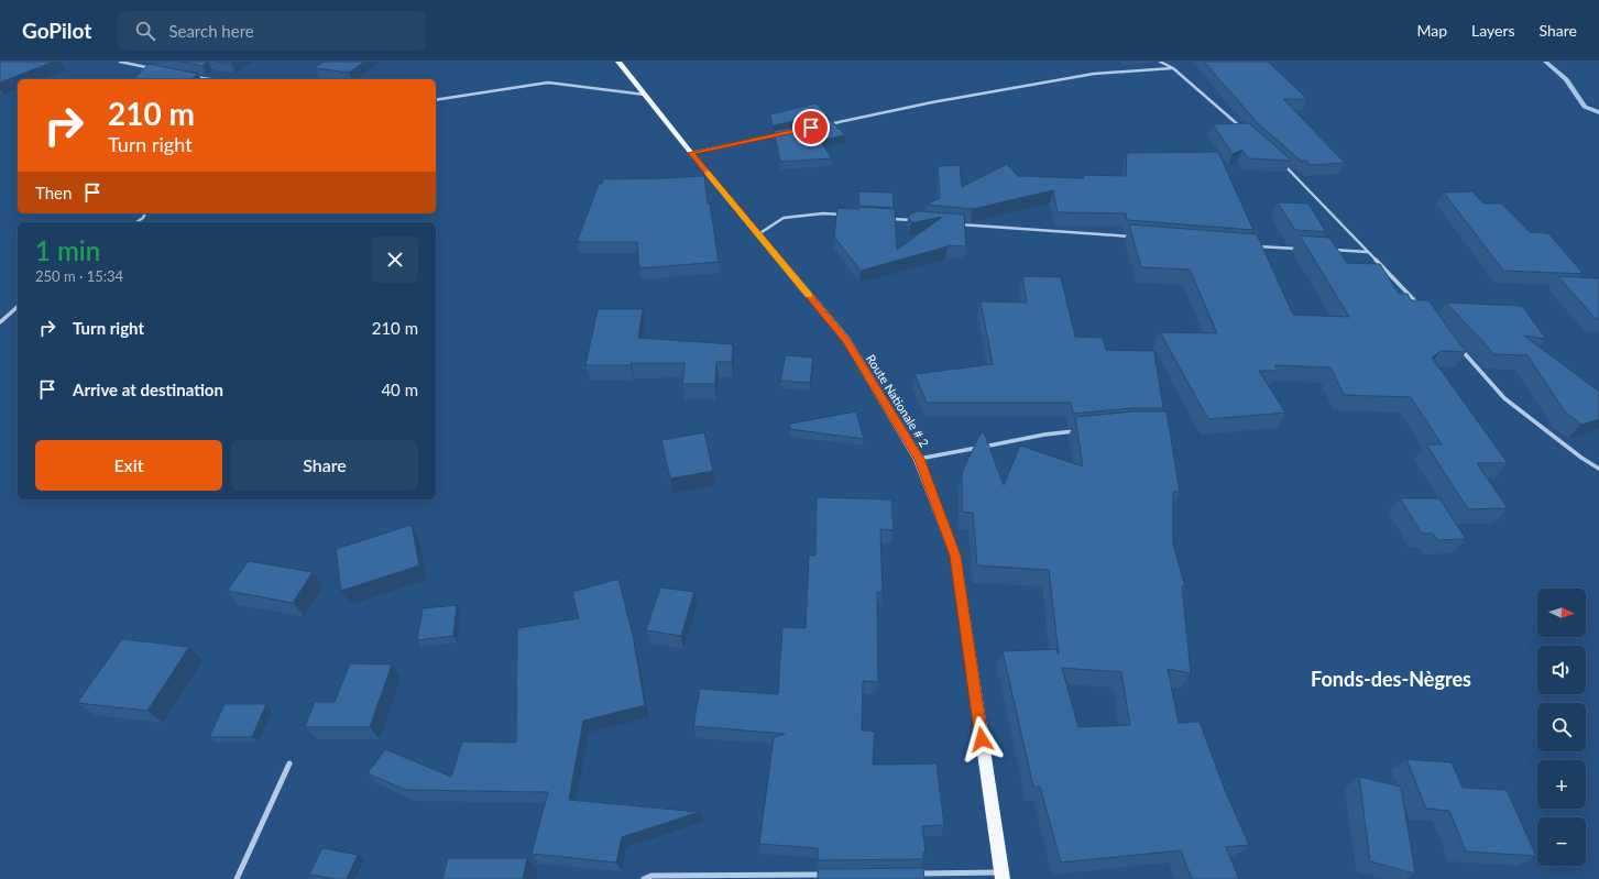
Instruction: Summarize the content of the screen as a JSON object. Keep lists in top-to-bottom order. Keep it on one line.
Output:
{"streets":{"main road":["Route Nationale # 2"]},"districts":["Fonds-des-Nègres"],"north":"right","page":{"header":"GoPilot","search":"Search here","nav":["Map","Layers","Share"],"turn":["210 m","Turn right"],"then":"Then","heading":["1 min","250 m · 15:34"],"list":[{"name":"Turn right","value":"210 m"},{"name":"Arrive at destination","value":"40 m"}],"buttons":["Exit","Share"],"map_buttons":["+","−"]}}
